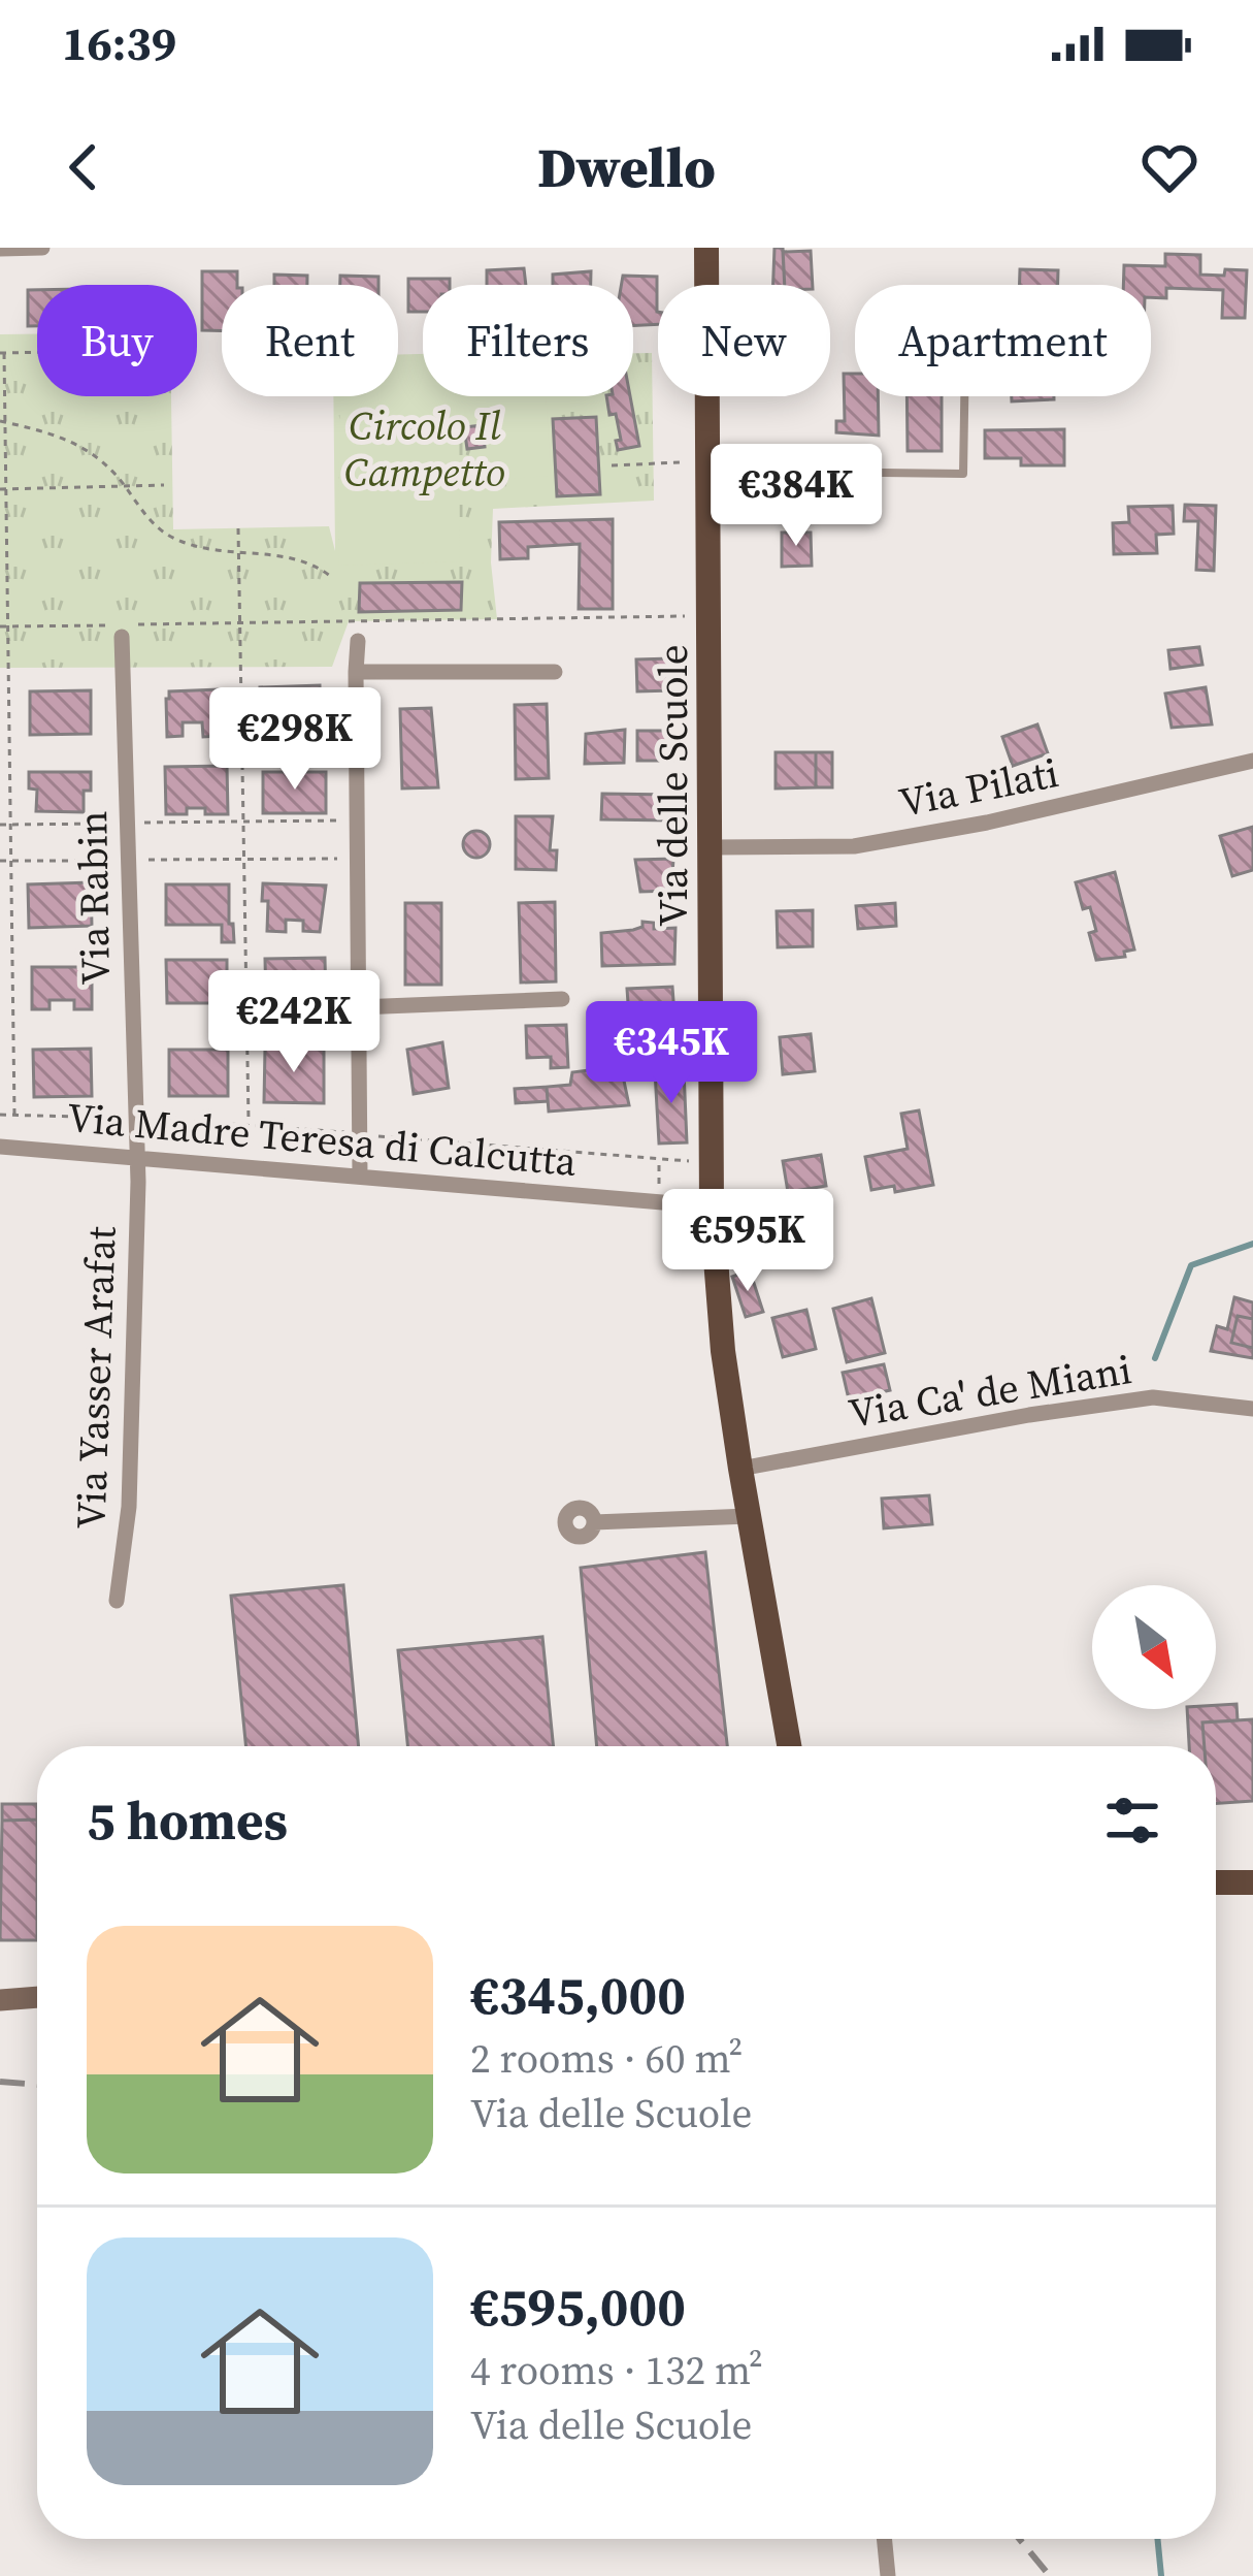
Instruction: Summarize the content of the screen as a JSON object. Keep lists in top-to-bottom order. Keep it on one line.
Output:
{"streets":{"main road":["Via delle Scuole"],"street":["Via Pilati","Via Rabin","Via Madre Teresa di Calcutta","Via Yasser Arafat","Via Ca' de Miani"]},"crossings":[["Via delle Scuole","Via Pilati"],["Via delle Scuole","Via Madre Teresa di Calcutta"],["Via delle Scuole","Via Ca' de Miani"],["Via Rabin","Via Madre Teresa di Calcutta"],["Via Rabin","Via Yasser Arafat"],["Via Madre Teresa di Calcutta","Via Yasser Arafat"]],"parks":["Circolo Il Campetto"],"north":"bottom right","page":{"status":"16:39","header":"Dwello","chip":["Buy","Rent","Filters","New","Apartment"],"price":["€384K","€298K","€242K","€345K","€595K"],"heading":"5 homes","list":[{"name":"€345,000","note":"2 rooms · 60 m² · Via delle Scuole"},{"name":"€595,000","note":"4 rooms · 132 m² · Via delle Scuole"}]}}
